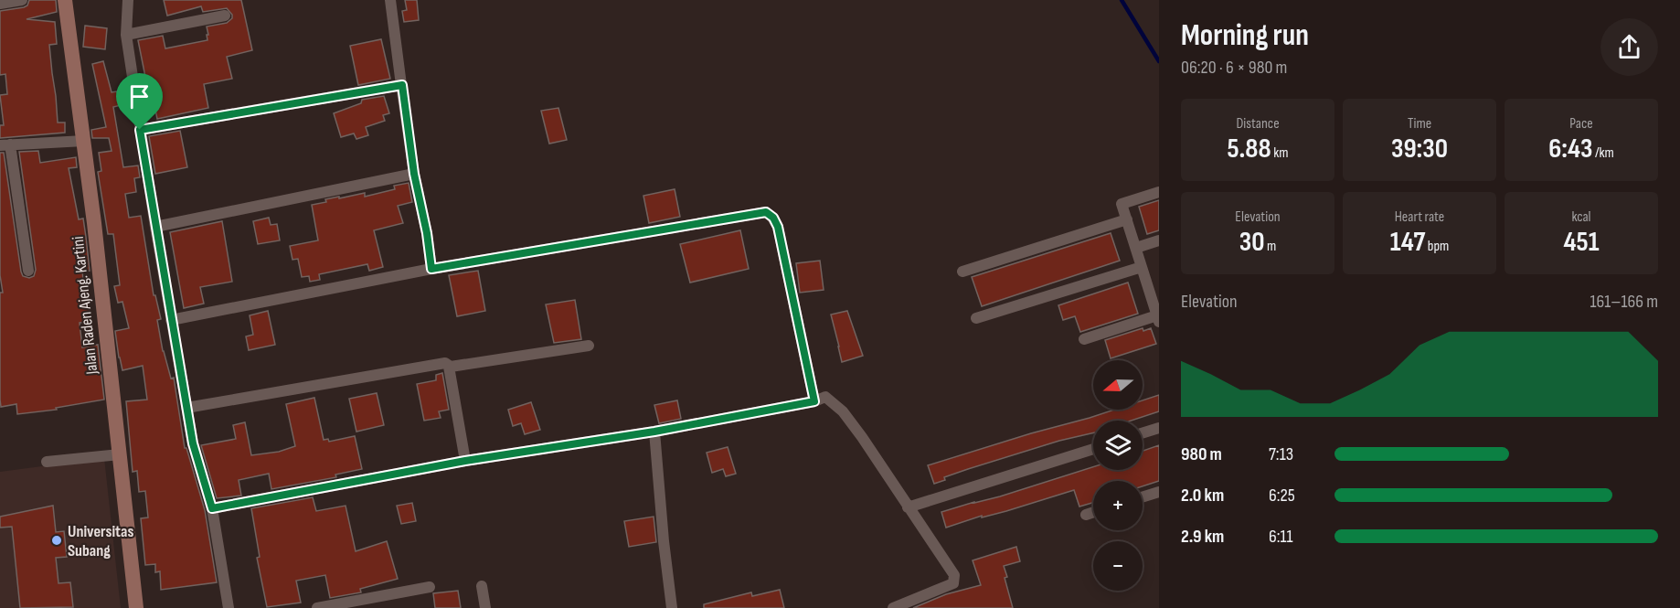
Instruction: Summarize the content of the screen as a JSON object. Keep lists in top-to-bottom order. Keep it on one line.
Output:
{"streets":{"main road":["Jalan Raden Ajeng. Kartini"]},"places":["Universitas Subang"],"north":"left","page":{"heading":["Morning run","06:20 · 6 × 980 m"],"stats":[["Distance","5.88 km"],["Time","39:30"],["Pace","6:43 /km"],["Elevation","30 m"],["Heart rate","147 bpm"],["kcal","451"]],"chart":["Elevation","161–166 m"],"map_buttons":["+","−"],"list":[{"name":"980 m","note":"7:13"},{"name":"2.0 km","note":"6:25"},{"name":"2.9 km","note":"6:11"}]}}
